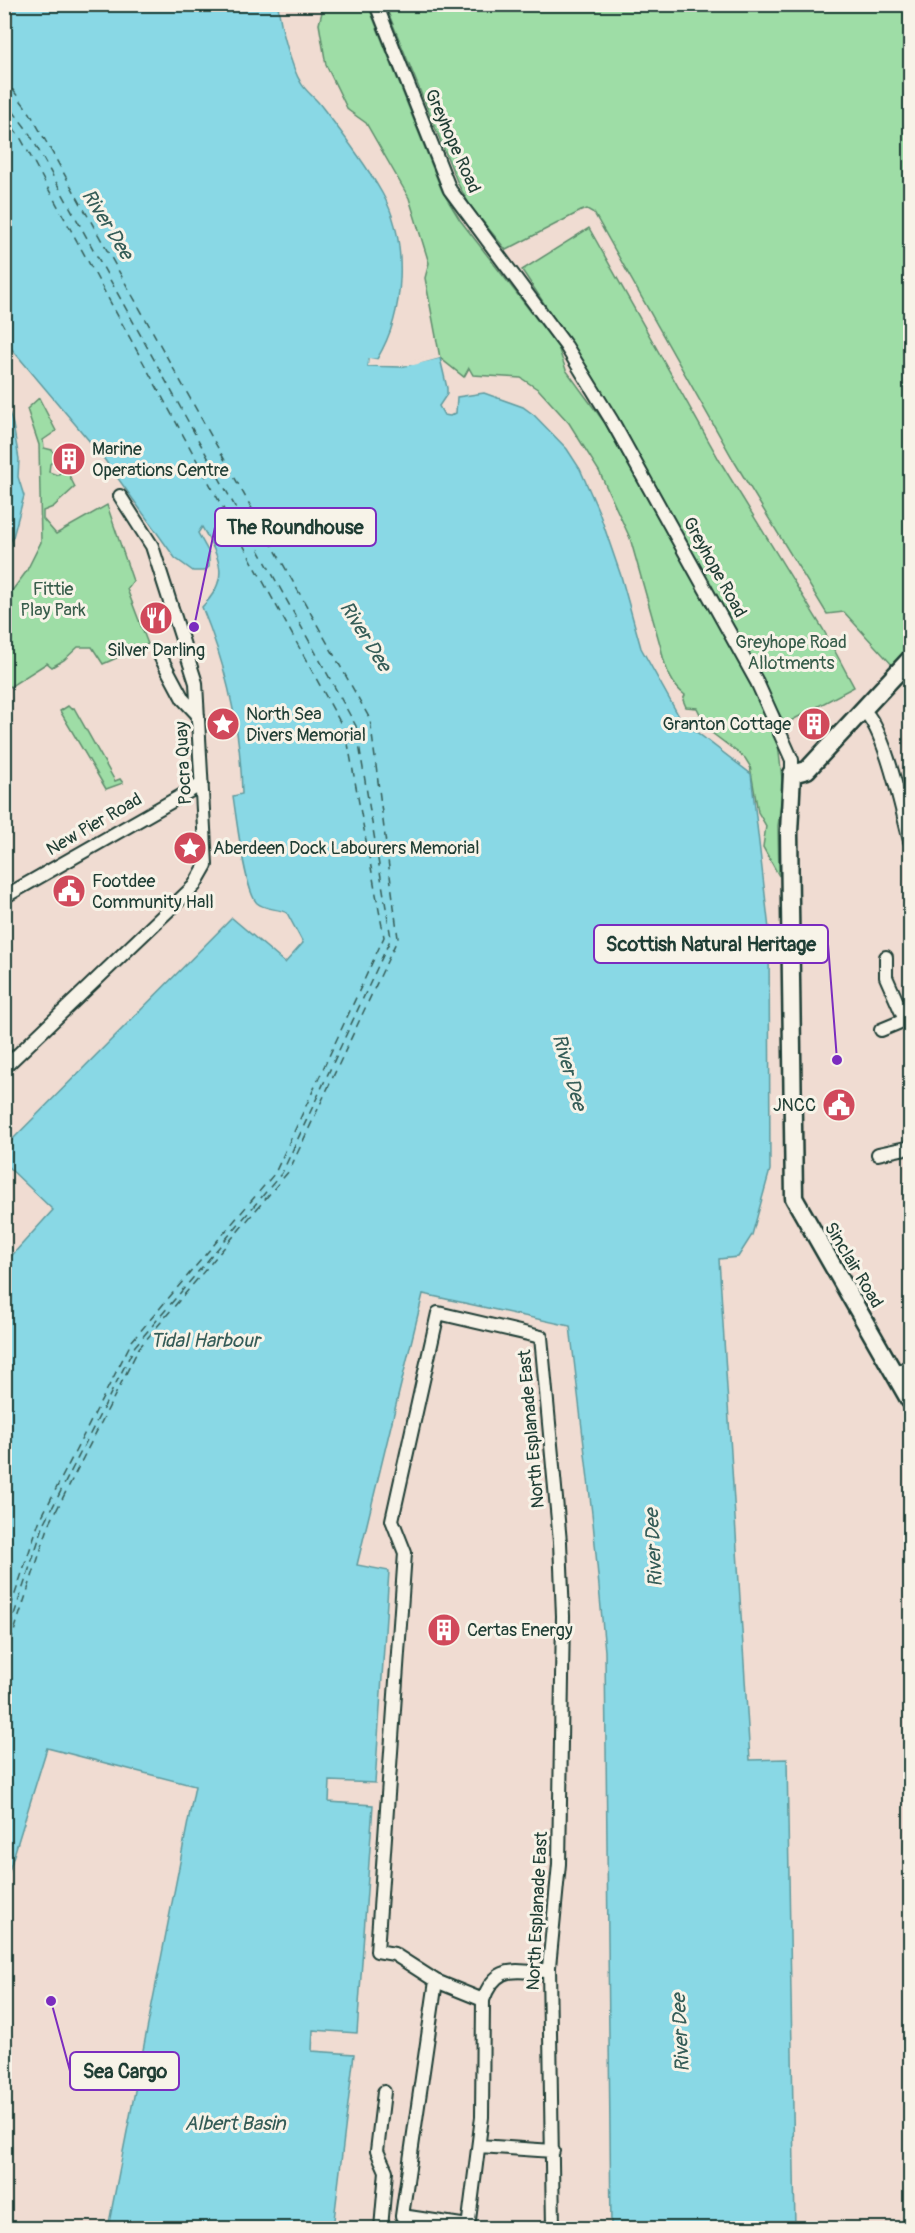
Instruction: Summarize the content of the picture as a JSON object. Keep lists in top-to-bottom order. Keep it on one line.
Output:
{"streets":{"street":["Greyhope Road","Pocra Quay","New Pier Road","Sinclair Road","North Esplanade East"]},"crossings":[["Greyhope Road","Sinclair Road"],["Pocra Quay","New Pier Road"]],"water":["River Dee","Tidal Harbour","Albert Basin"],"parks":["Fittie Play Park","Greyhope Road Allotments"],"places":{"building":["Marine Operations Centre","Granton Cottage","Certas Energy"],"restaurant":["Silver Darling"],"other":["The Roundhouse","Scottish Natural Heritage","Sea Cargo"],"place":["North Sea Divers Memorial","Aberdeen Dock Labourers Memorial"],"public building":["Footdee Community Hall","JNCC"]}}
